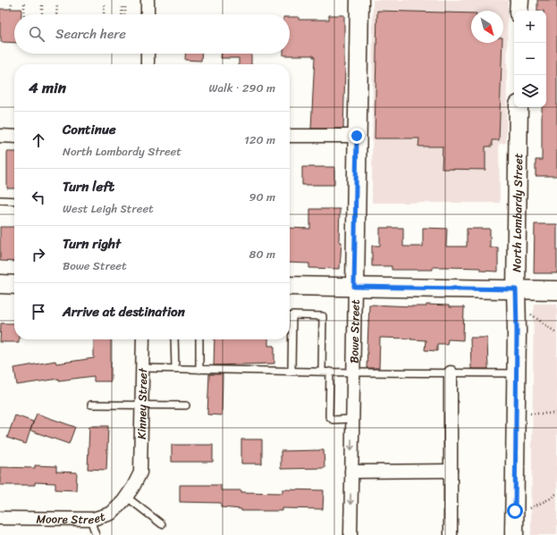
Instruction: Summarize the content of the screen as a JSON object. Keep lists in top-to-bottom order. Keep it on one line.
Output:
{"streets":{"street":["North Lombardy Street","Bowe Street","Kinney Street","Moore Street"]},"crossings":[["Kinney Street","Moore Street"]],"north":"bottom right","page":{"map_buttons":["+","−"],"search":"Search here","heading":["4 min","Walk · 290 m"],"list":[["Continue","North Lombardy Street","120 m"],["Turn left","West Leigh Street","90 m"],["Turn right","Bowe Street","80 m"],"Arrive at destination"]}}
